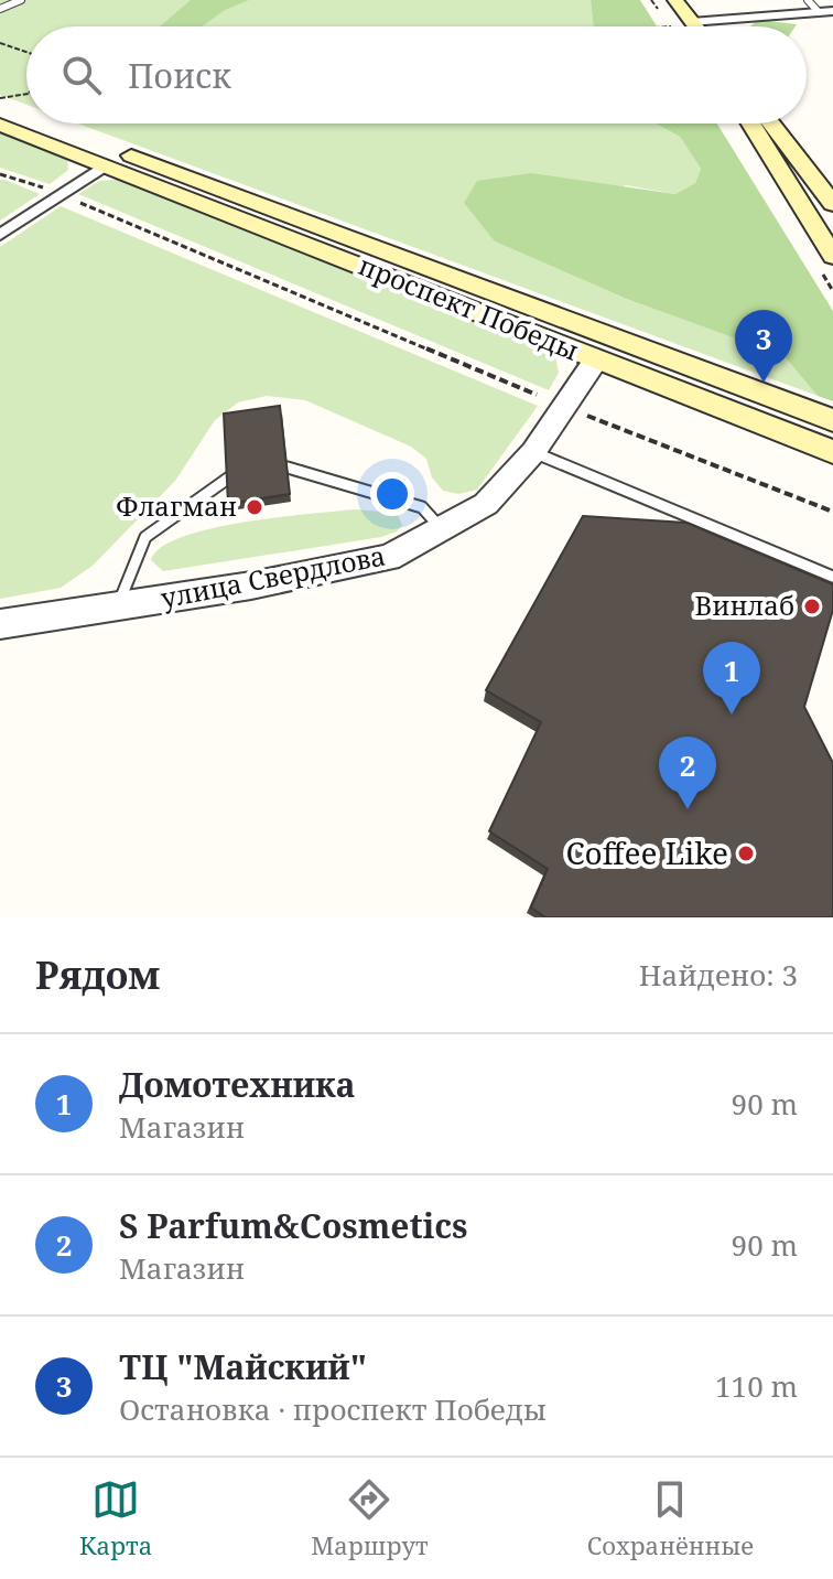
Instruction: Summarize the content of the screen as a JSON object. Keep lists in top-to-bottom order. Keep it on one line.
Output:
{"streets":{"main road":["проспект Победы"],"street":["улица Свердлова"]},"crossings":[["проспект Победы","улица Свердлова"]],"places":["Флагман","Винлаб","Coffee Like"],"page":{"search":"Поиск","pins":["3","1","2"],"heading":["Рядом","Найдено: 3"],"list":[{"mark":"1","name":"Домотехника","note":"Магазин","value":"90 m"},{"mark":"2","name":"S Parfum&Cosmetics","note":"Магазин","value":"90 m"},{"mark":"3","name":"ТЦ \"Майский\"","note":"Остановка · проспект Победы","value":"110 m"}],"nav":["Карта","Маршрут","Сохранённые"]}}
